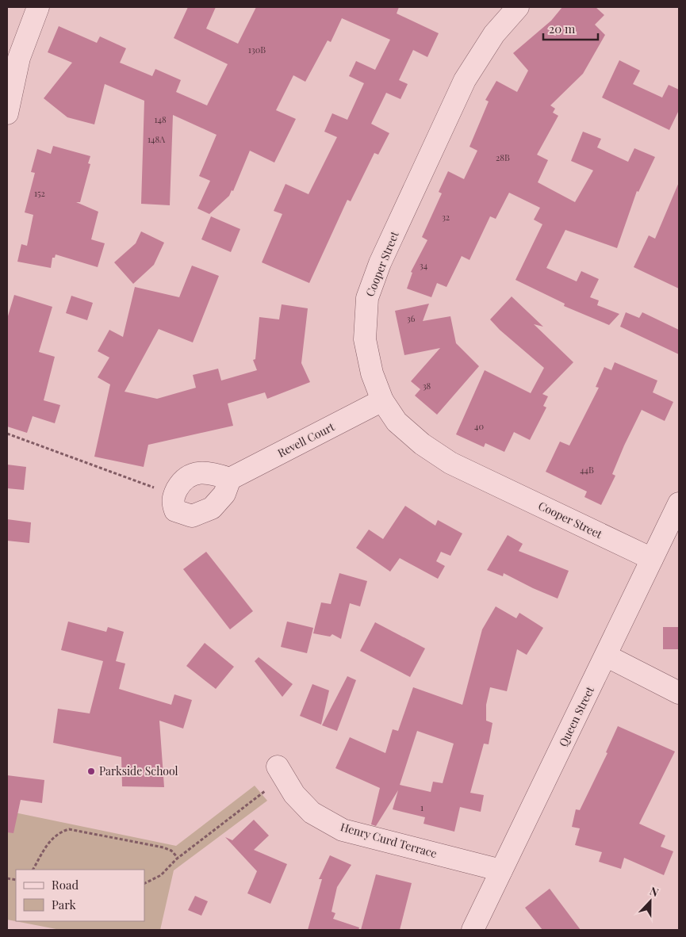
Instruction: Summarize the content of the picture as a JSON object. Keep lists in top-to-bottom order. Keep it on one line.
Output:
{"streets":{"street":["Cooper Street","Revell Court","Queen Street","Henry Curd Terrace"]},"crossings":[["Cooper Street","Revell Court"],["Cooper Street","Queen Street"],["Queen Street","Henry Curd Terrace"]],"places":["Parkside School"],"house_numbers":["130B","148","148A","28B","152","32","34","36","38","40","44B","1"],"legend":["Road","Park"],"scale_bar":"20 m","north":"top"}
